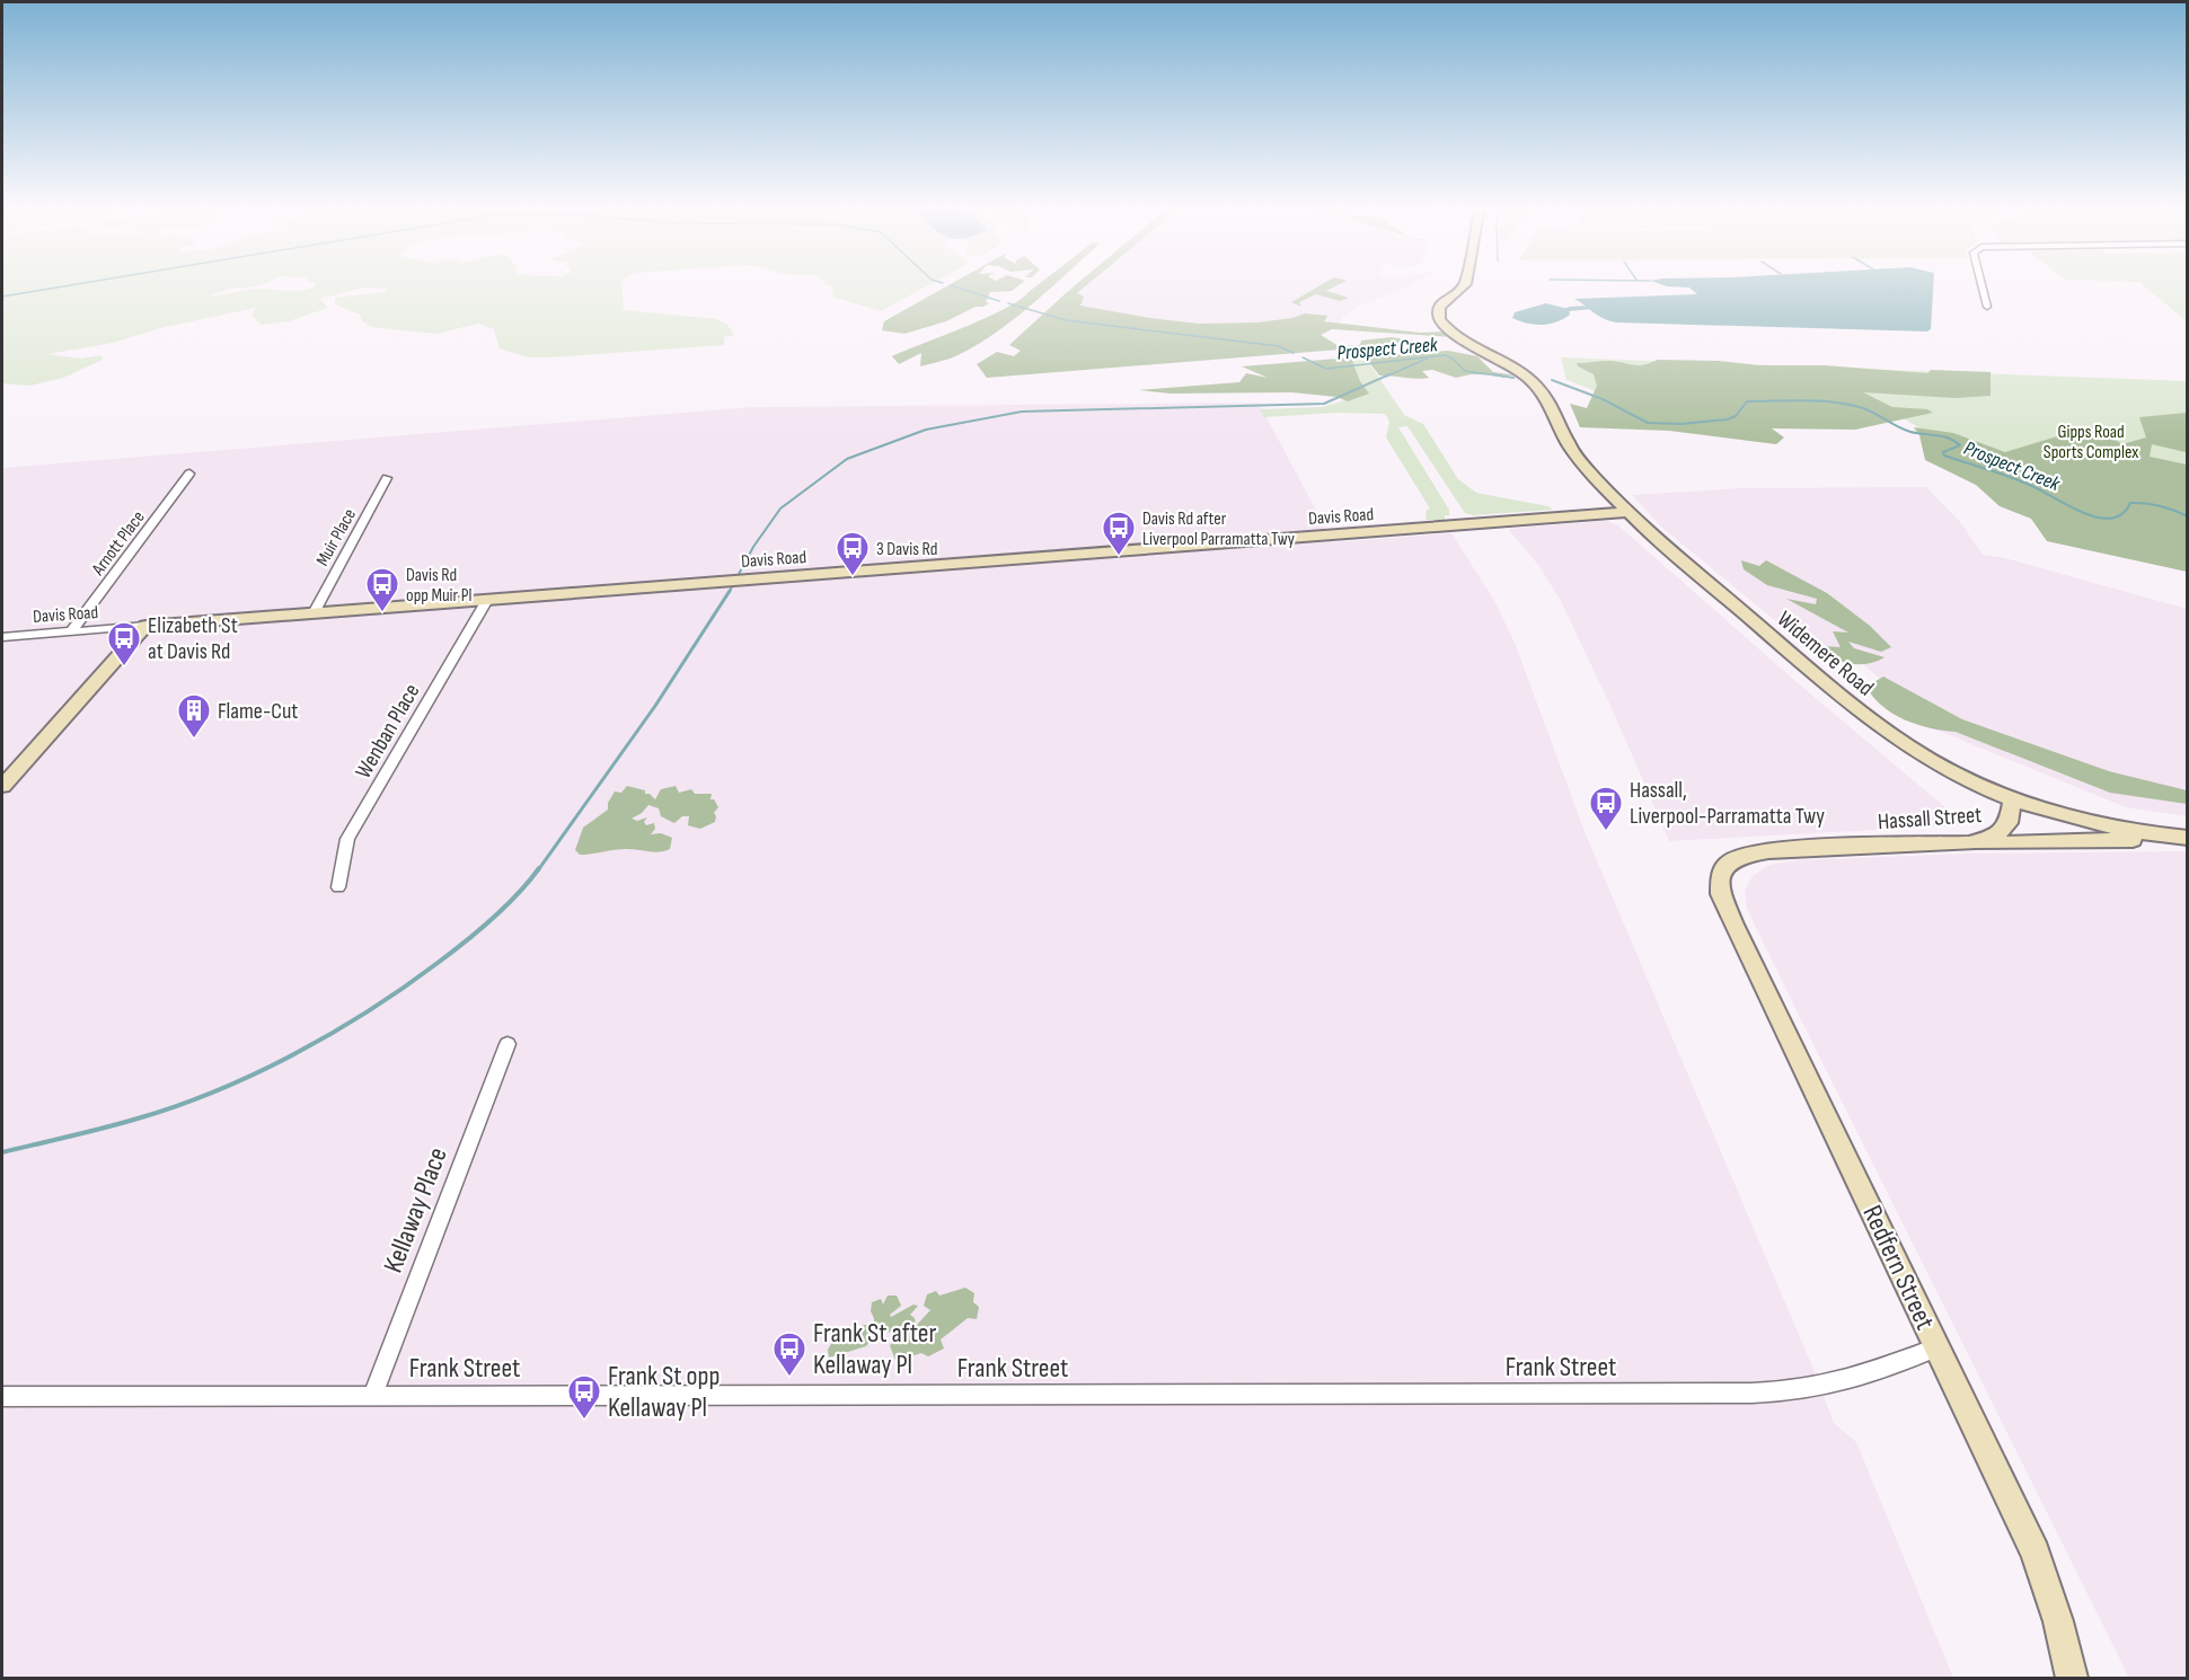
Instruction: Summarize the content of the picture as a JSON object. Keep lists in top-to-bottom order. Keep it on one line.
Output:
{"streets":{"street":["Davis Road","Muir Place","Arnott Place","Widemere Road","Wenban Place","Hassall Street","Kellaway Place","Redfern Street","Frank Street"]},"crossings":[["Davis Road","Muir Place"],["Davis Road","Arnott Place"],["Davis Road","Widemere Road"],["Davis Road","Wenban Place"],["Widemere Road","Hassall Street"],["Hassall Street","Redfern Street"],["Kellaway Place","Frank Street"],["Redfern Street","Frank Street"]],"water":["Prospect Creek"],"parks":["Gipps Road Sports Complex"],"places":{"bus stop":["Davis Rd after Liverpool Parramatta Twy","3 Davis Rd","Davis Rd opp Muir Pl","Elizabeth St at Davis Rd","Hassall, Liverpool-Parramatta Twy","Frank St after Kellaway Pl","Frank St opp Kellaway Pl"],"building":["Flame-Cut"]}}
